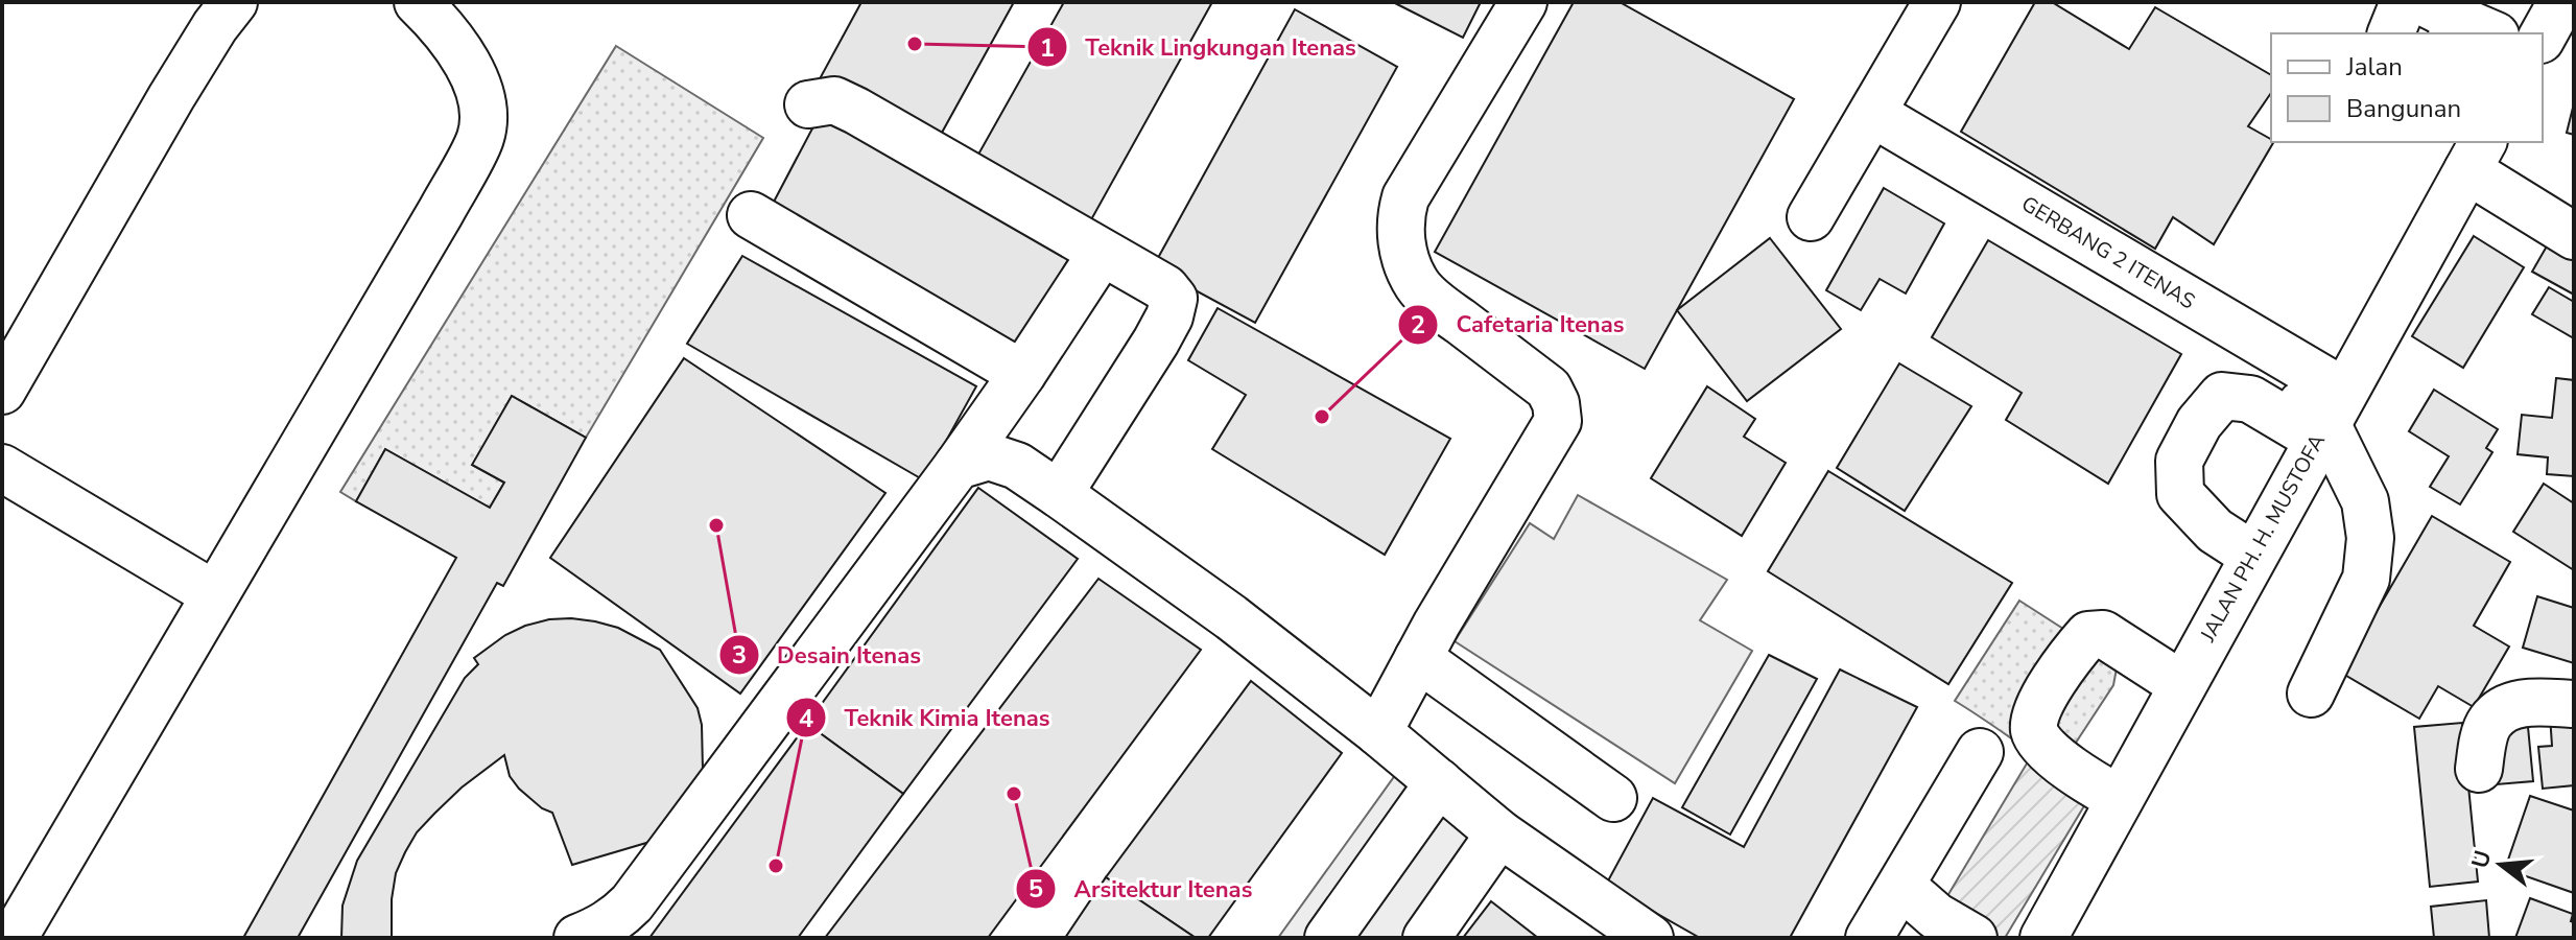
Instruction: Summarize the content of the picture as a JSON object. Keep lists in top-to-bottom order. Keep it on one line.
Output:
{"streets":{"main road":["GERBANG 2 ITENAS","JALAN PH. H. MUSTOFA"]},"crossings":[["GERBANG 2 ITENAS","JALAN PH. H. MUSTOFA"]],"places":["Teknik Lingkungan Itenas","Cafetaria Itenas","Desain Itenas","Arsitektur Itenas","Teknik Kimia Itenas"],"legend":["Jalan","Bangunan"],"north":"left"}
